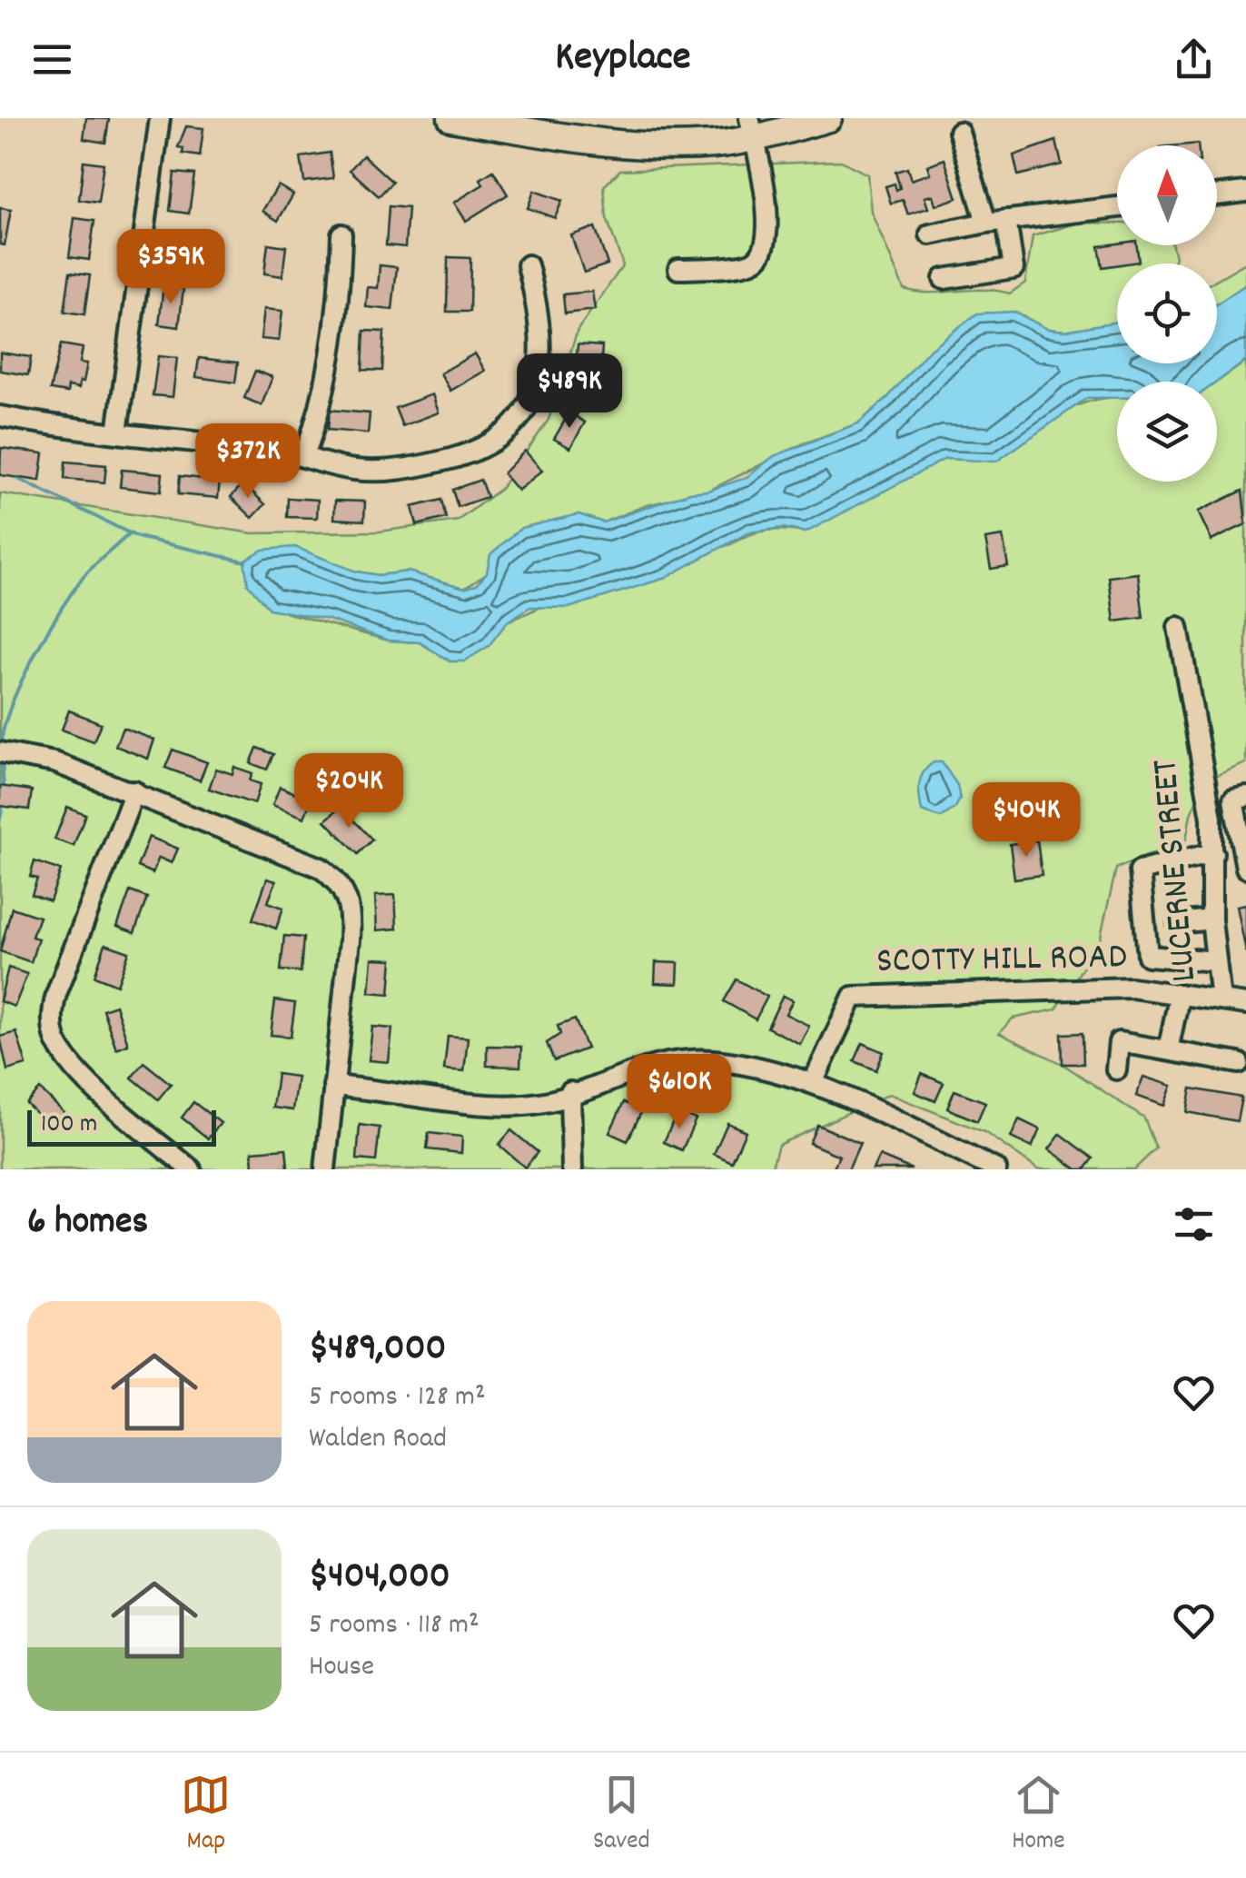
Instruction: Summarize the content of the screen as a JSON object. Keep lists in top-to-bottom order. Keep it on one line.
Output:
{"streets":{"street":["LUCERNE STREET","SCOTTY HILL ROAD"]},"crossings":[["LUCERNE STREET","SCOTTY HILL ROAD"]],"scale_bar":"100 m","north":"top","page":{"header":"Keyplace","price":["$359K","$489K","$372K","$204K","$404K","$610K"],"scale":"100 m","heading":"6 homes","list":[{"name":"$489,000","note":"5 rooms · 128 m² · Walden Road"},{"name":"$404,000","note":"5 rooms · 118 m² · House"}],"tabs":["Map","Saved","Home"]}}
